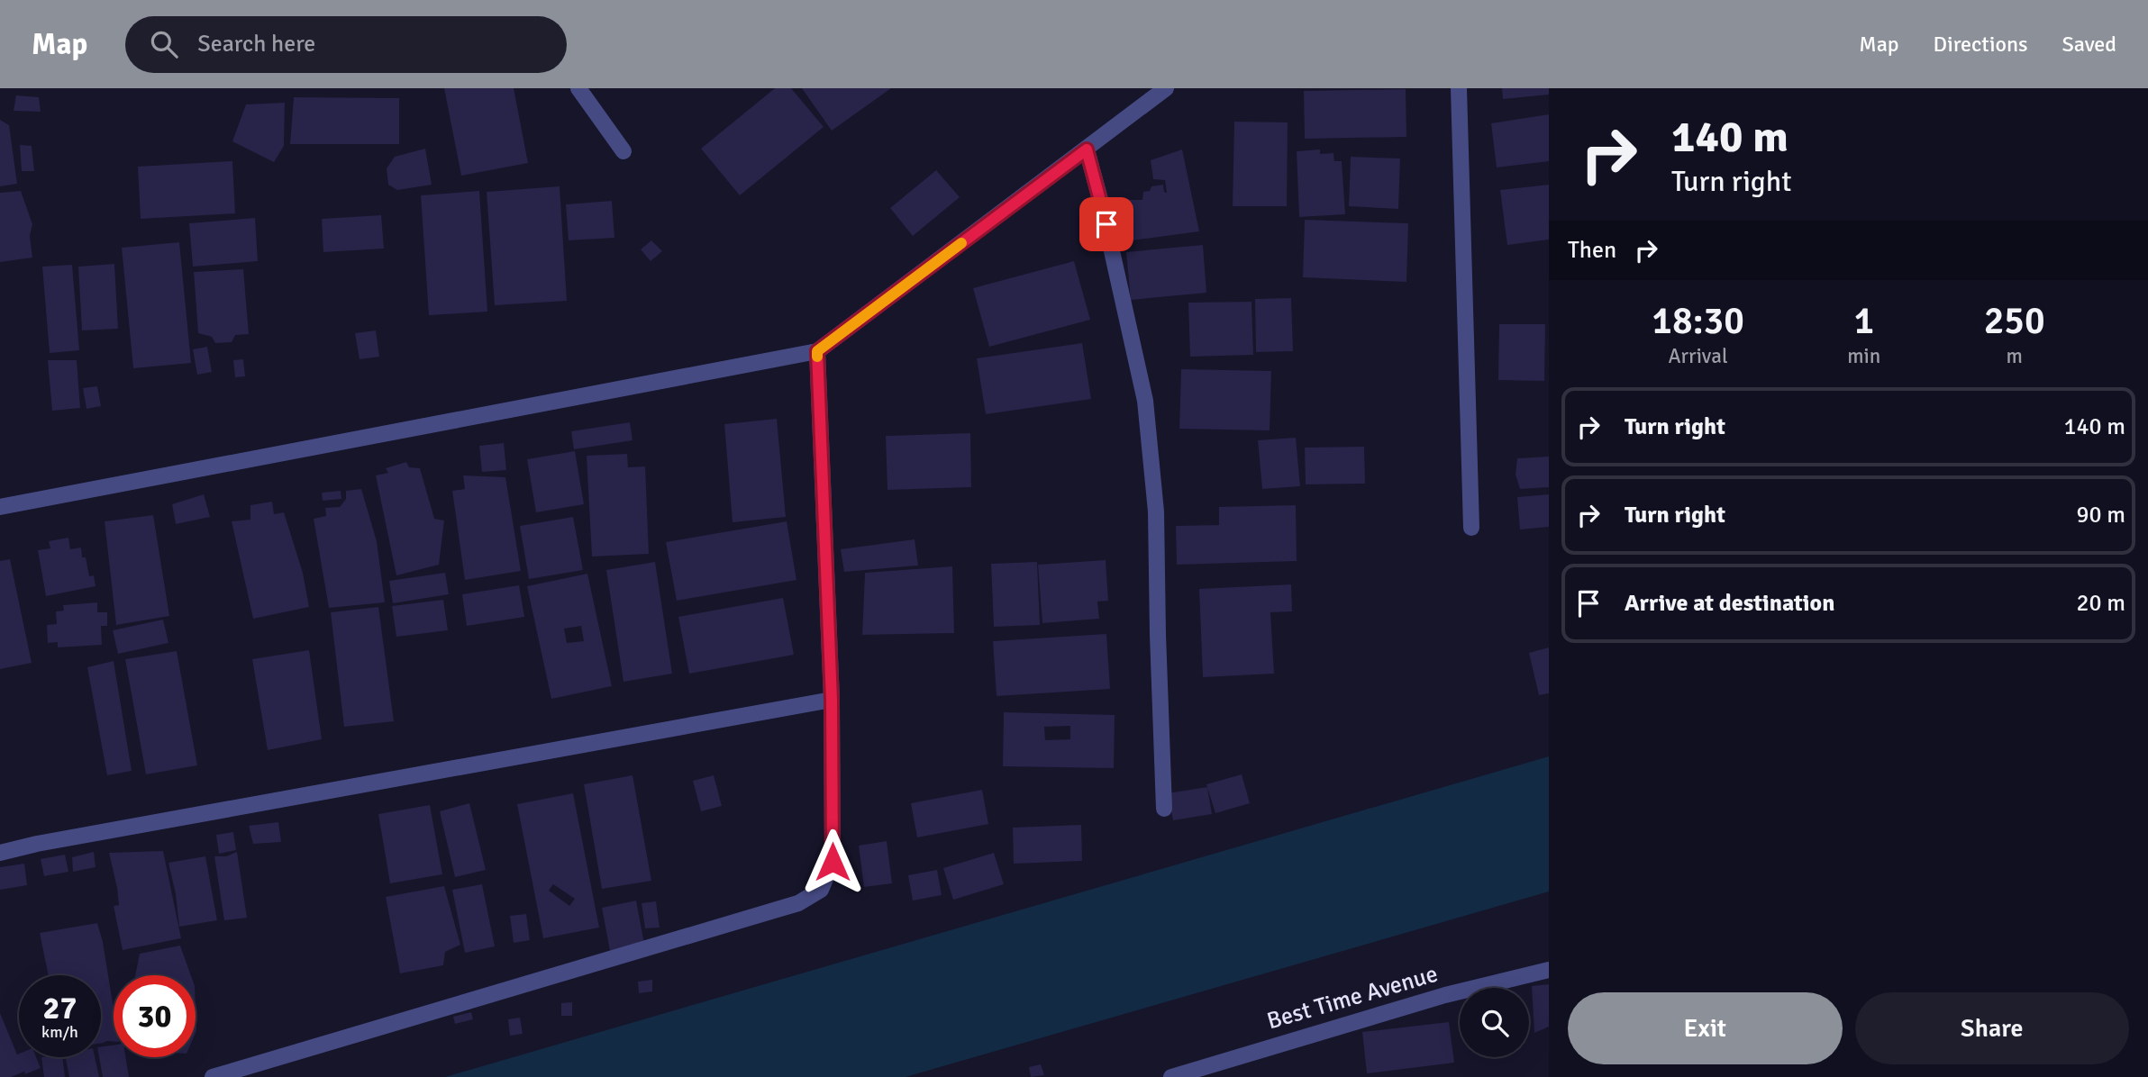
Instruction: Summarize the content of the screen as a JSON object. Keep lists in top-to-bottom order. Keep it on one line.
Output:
{"streets":{"street":["Best Time Avenue"]},"page":{"header":"Map","search":"Search here","nav":["Map","Directions","Saved"],"turn":["140 m","Turn right"],"then":"Then","eta":["18:30","Arrival","1","min","250","m"],"list":[{"name":"Turn right","value":"140 m"},{"name":"Turn right","value":"90 m"},{"name":"Arrive at destination","value":"20 m"}],"speed":"27 km/h","limit":"30","buttons":["Exit","Share"]}}
